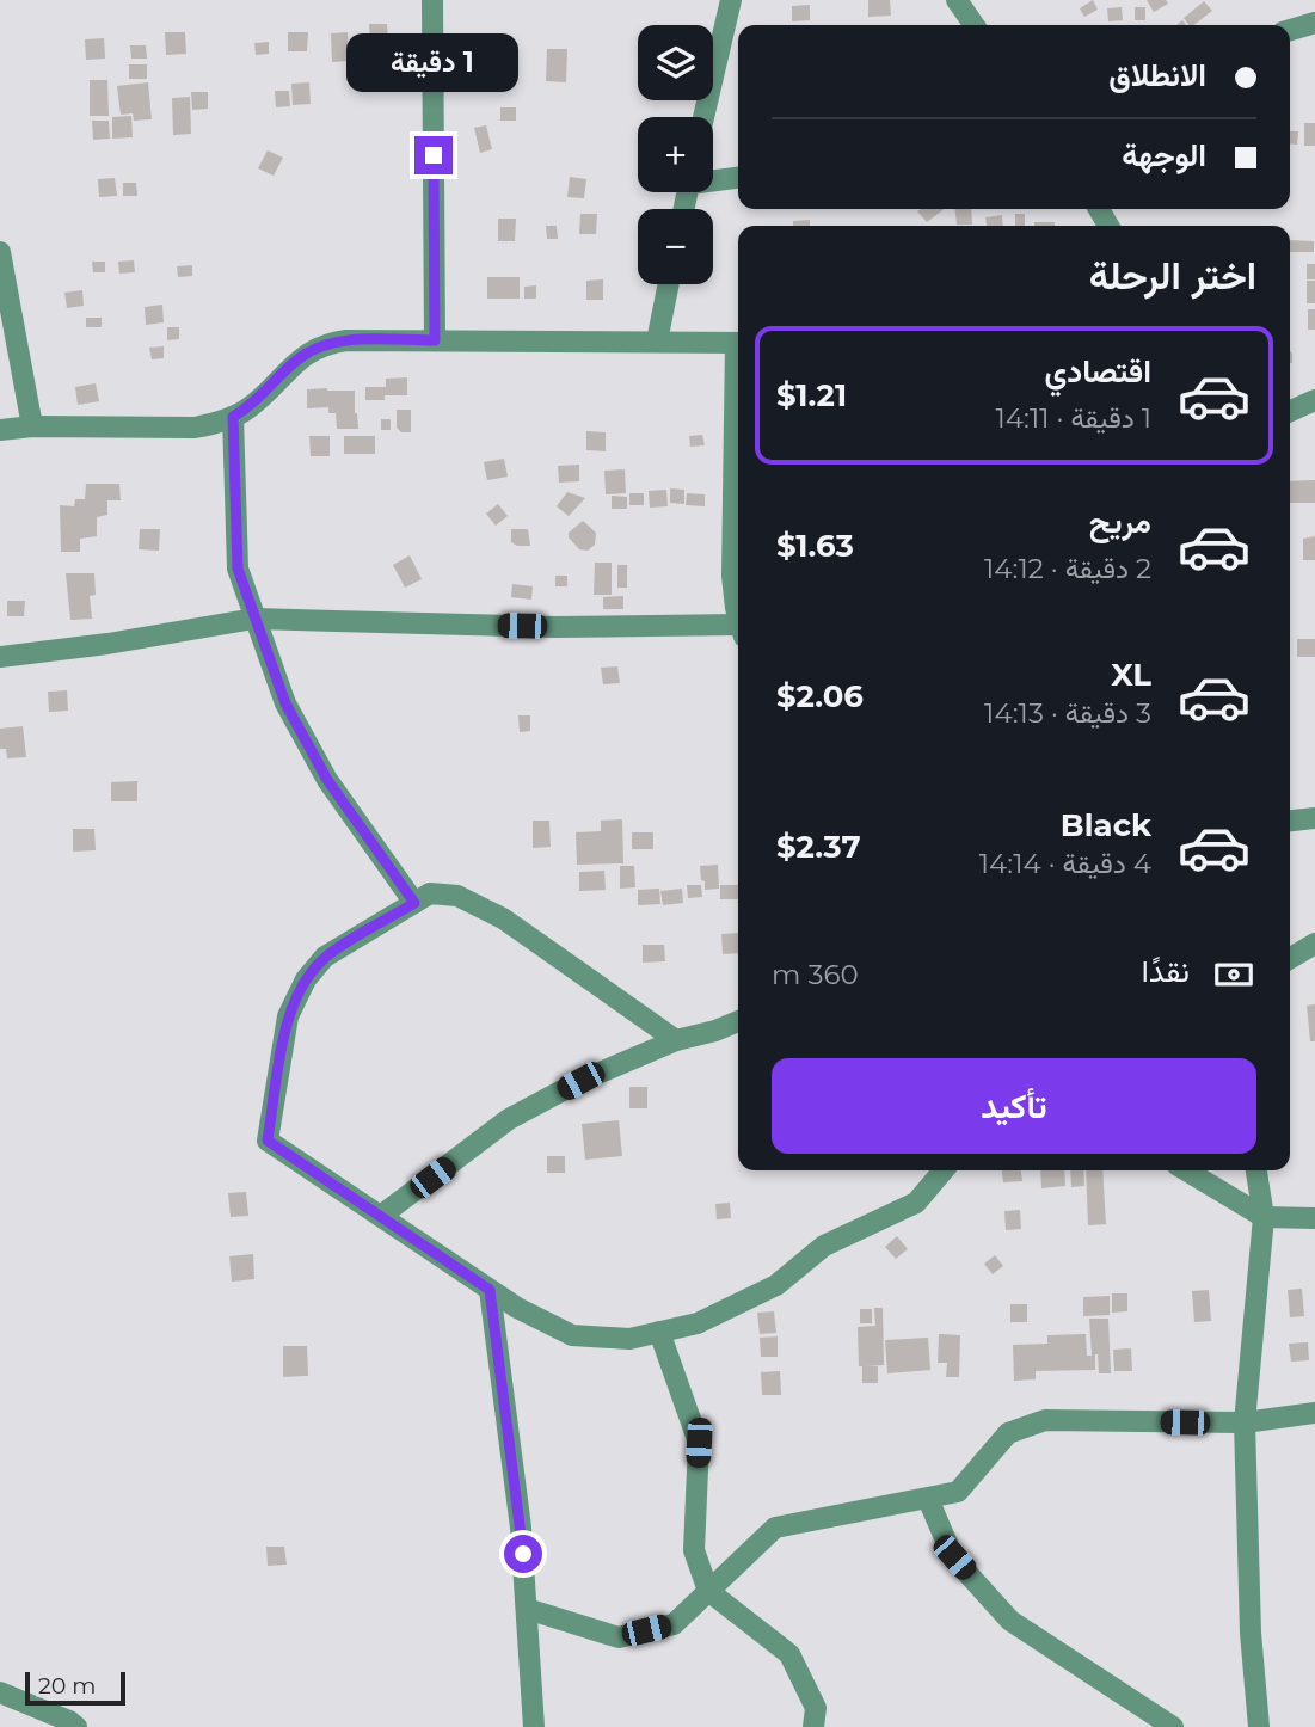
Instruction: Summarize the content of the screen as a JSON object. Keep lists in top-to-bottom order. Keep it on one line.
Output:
{"scale_bar":"20 m","page":{"map_buttons":["+","−"],"banner":["الانطلاق","الوجهة"],"bubble":"1 دقيقة","heading":"اختر الرحلة","list":[{"name":"اقتصادي","note":"1 دقيقة · 14:11","value":"$1.21"},{"name":"مريح","note":"2 دقيقة · 14:12","value":"$1.63"},{"name":"XL","note":"3 دقيقة · 14:13","value":"$2.06"},{"name":"Black","note":"4 دقيقة · 14:14","value":"$2.37"}],"pay":["نقدًا","360 m"],"buttons":"تأكيد","scale":"20 m"}}
